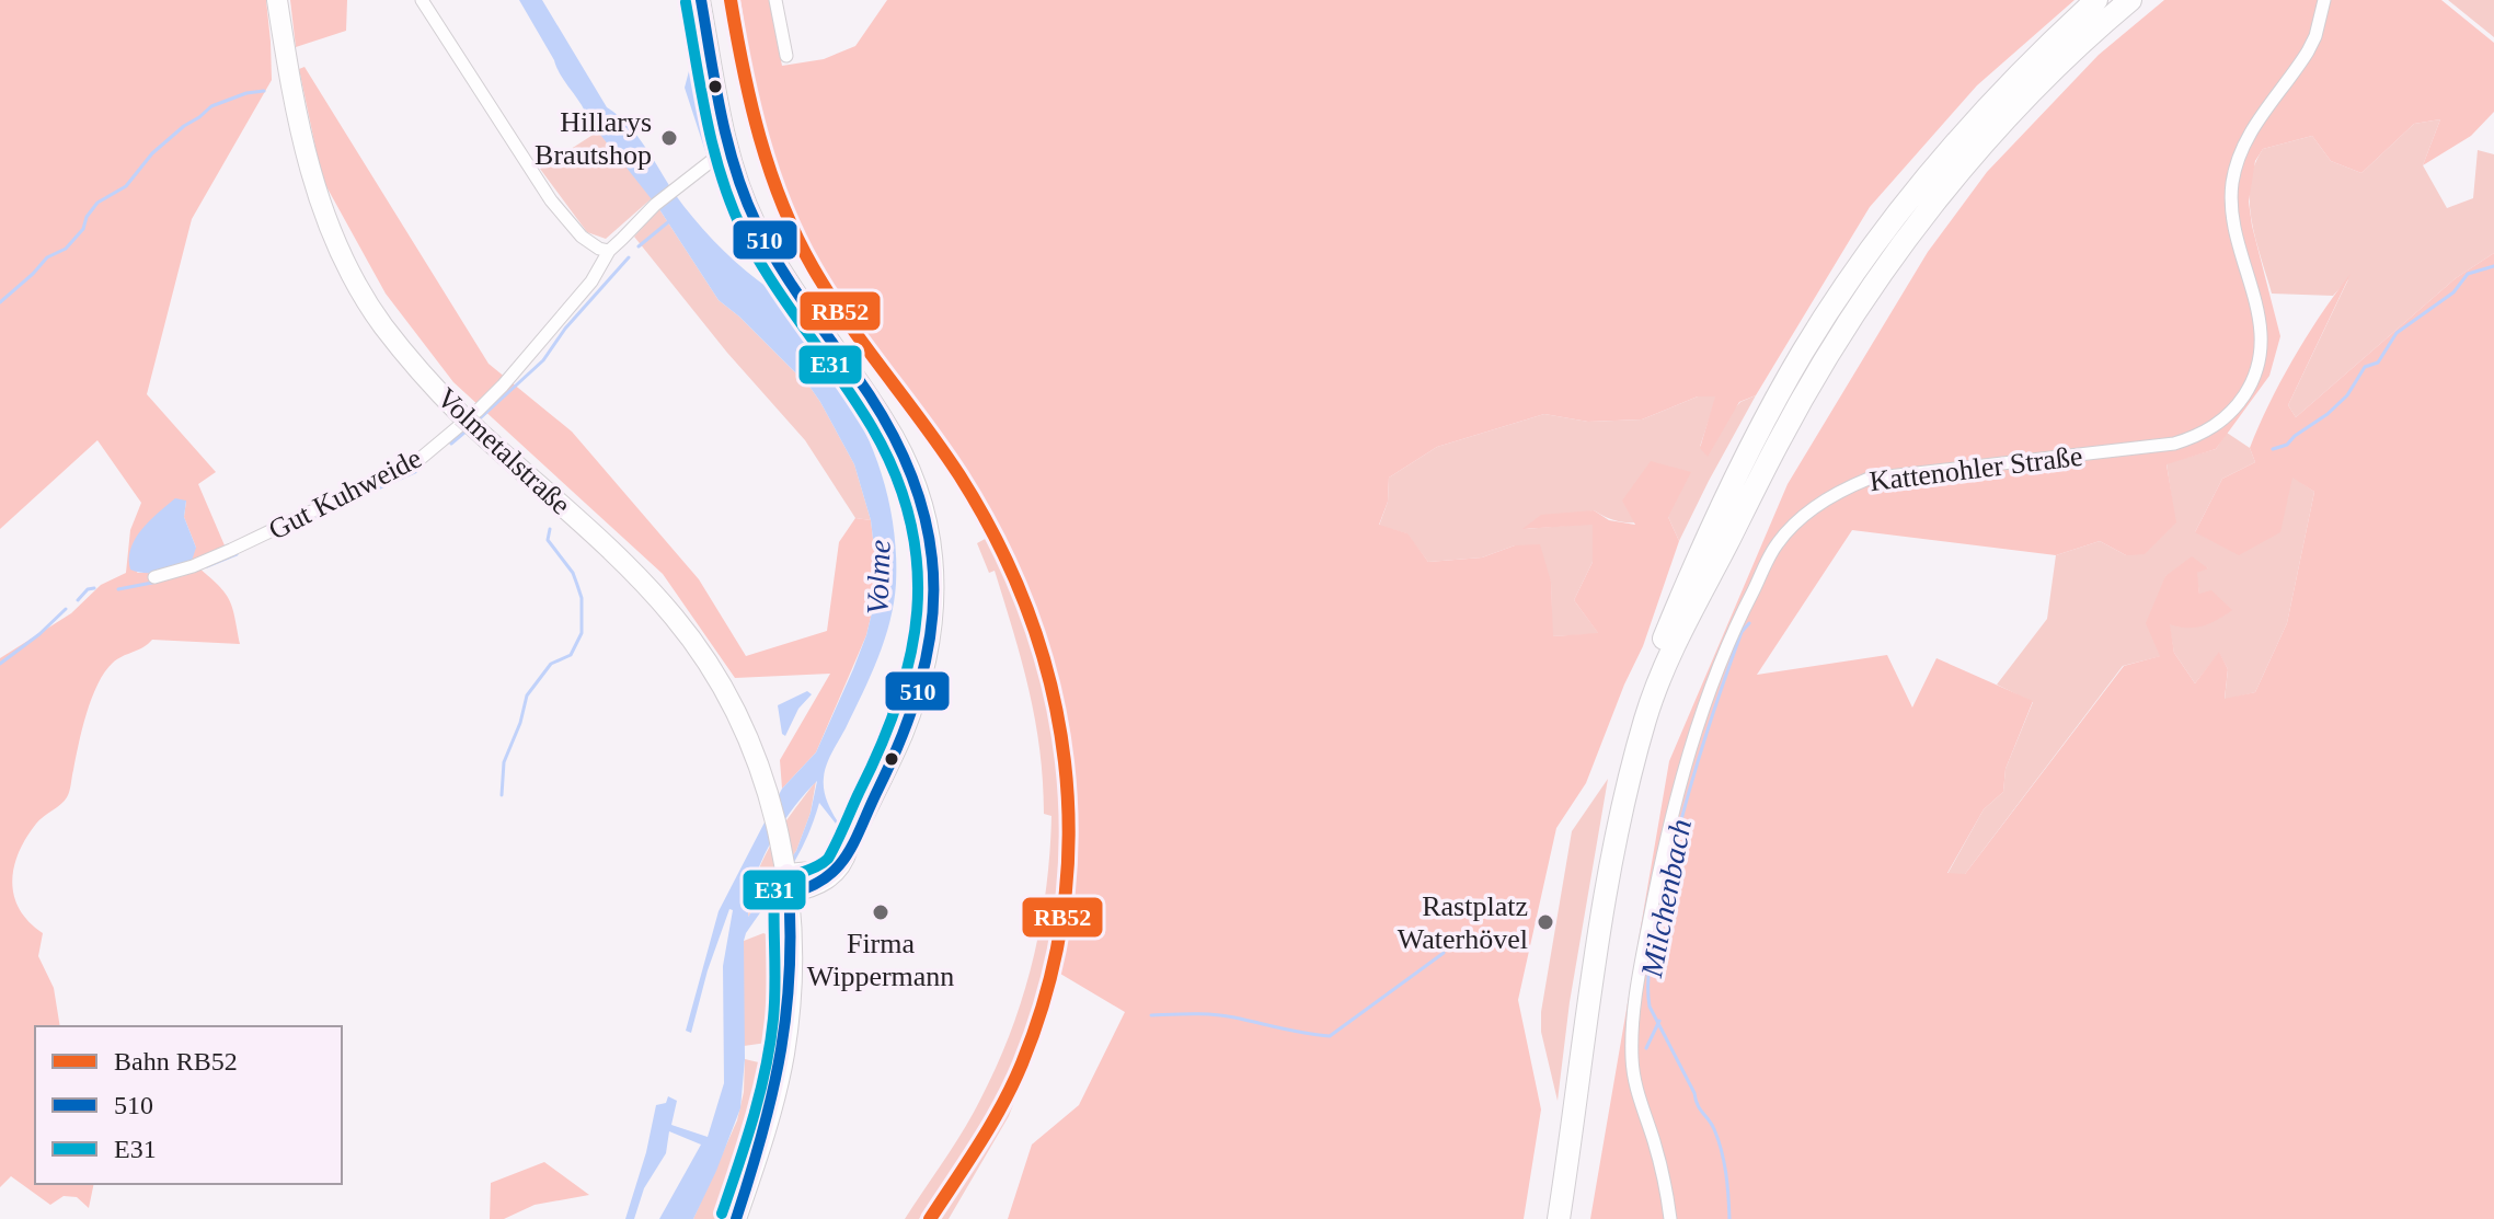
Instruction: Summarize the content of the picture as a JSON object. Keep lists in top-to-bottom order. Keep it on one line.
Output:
{"streets":{"main road":["Volmetalstraße"],"street":["Kattenohler Straße","Gut Kuhweide"]},"water":["Volme","Milchenbach"],"places":["Hillarys Brautshop","Firma Wippermann","Rastplatz Waterhövel"],"lines":["rail line RB52","transit line 510","transit line E31"],"legend":["Bahn RB52","510","E31"]}
